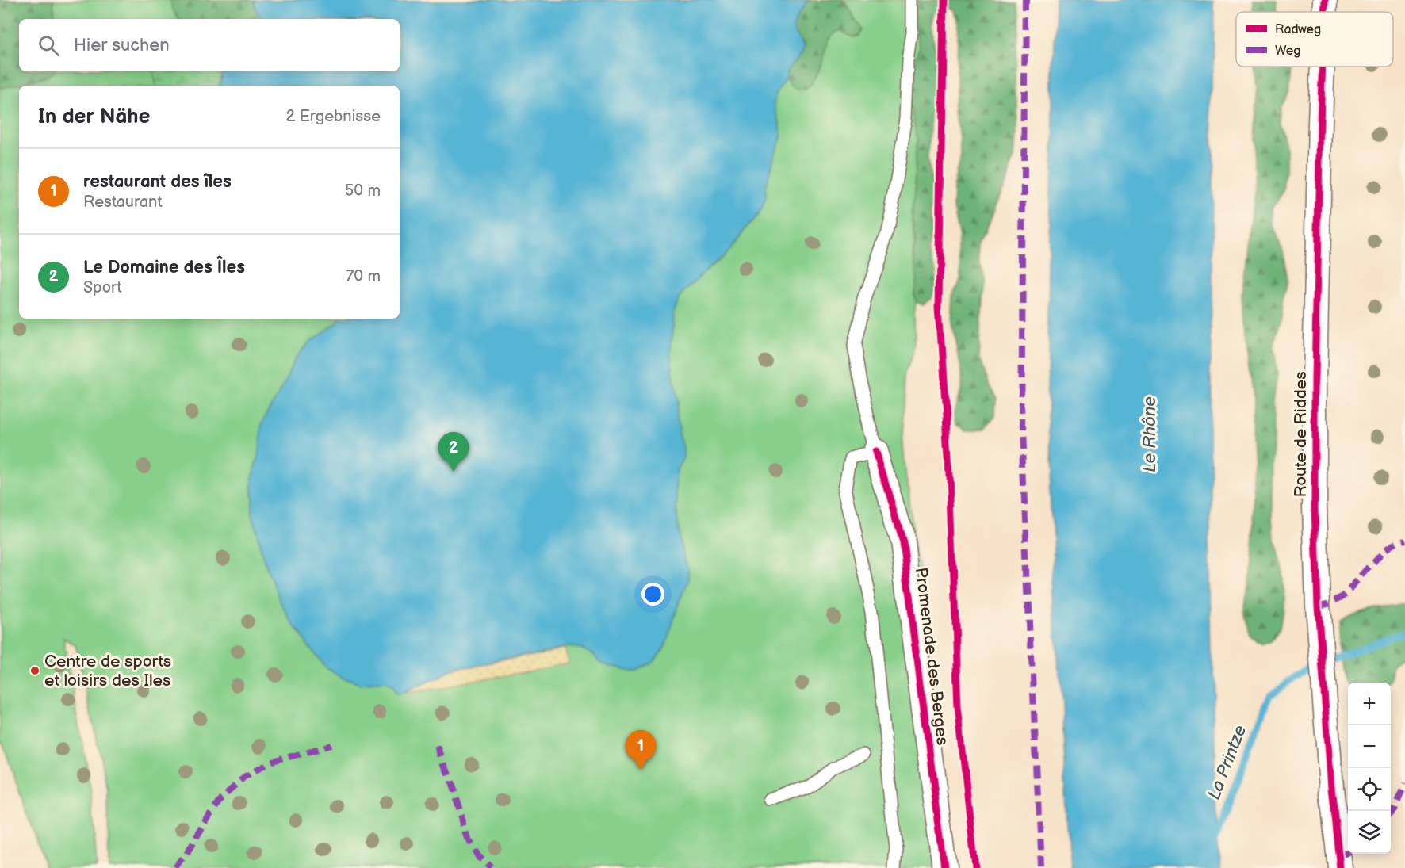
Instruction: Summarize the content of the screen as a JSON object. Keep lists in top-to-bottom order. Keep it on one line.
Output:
{"streets":{"street":["Route de Riddes","Promenade des Berges"]},"water":["Le Rhône","La Printze"],"places":["Centre de sports et loisirs des Iles"],"legend":["Radweg","Weg"],"page":{"search":"Hier suchen","heading":["In der Nähe","2 Ergebnisse"],"list":[{"mark":"1","name":"restaurant des îles","note":"Restaurant","value":"50 m"},{"mark":"2","name":"Le Domaine des Îles","note":"Sport","value":"70 m"}],"pins":["2","1"],"map_buttons":["+","−"]}}
